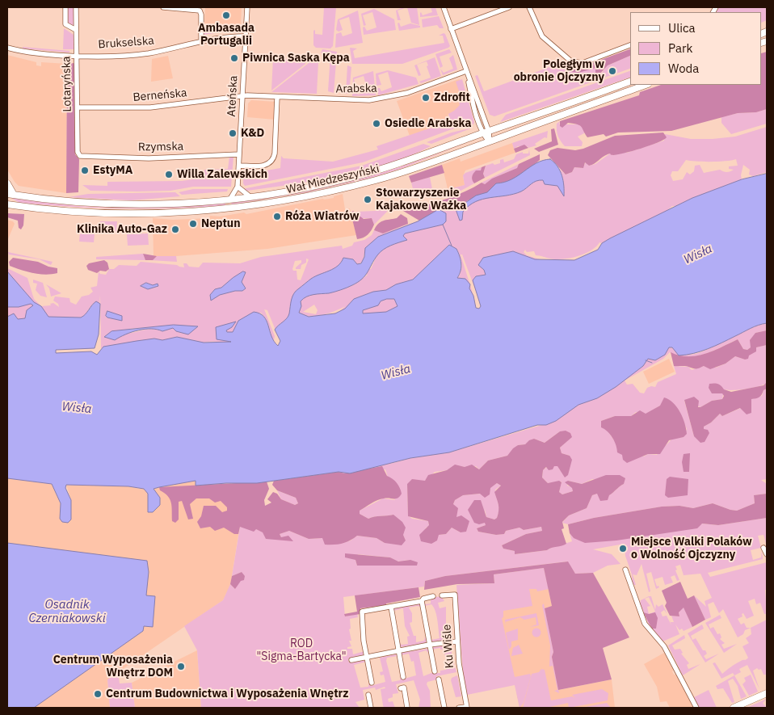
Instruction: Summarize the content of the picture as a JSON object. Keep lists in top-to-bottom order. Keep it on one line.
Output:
{"streets":{"main road":["Wał Miedzeszyński"],"street":["Brukselska","Lotaryńska","Arabska","Berneńska","Ateńska","Rzymska","Ku Wiśle"]},"crossings":[["Brukselska","Lotaryńska"],["Brukselska","Ateńska"],["Lotaryńska","Berneńska"],["Lotaryńska","Rzymska"],["Arabska","Berneńska"],["Arabska","Ateńska"],["Berneńska","Ateńska"],["Ateńska","Rzymska"],["Ateńska","Wał Miedzeszyński"]],"water":["Wisła","Osadnik Czerniakowski"],"parks":["ROD \"Sigma-Bartycka\""],"places":["Ambasada Portugalii","Piwnica Saska Kępa","Poległym w obronie Ojczyzny","Zdrofit","Osiedle Arabska","K&D","EstyMA","Willa Zalewskich","Stowarzyszenie Kajakowe Ważka","Róża Wiatrów","Neptun","Klinika Auto-Gaz","Miejsce Walki Polaków o Wolność Ojczyzny","Centrum Wyposażenia Wnętrz DOM","Centrum Budownictwa i Wyposażenia Wnętrz"],"legend":["Ulica","Park","Woda"]}
